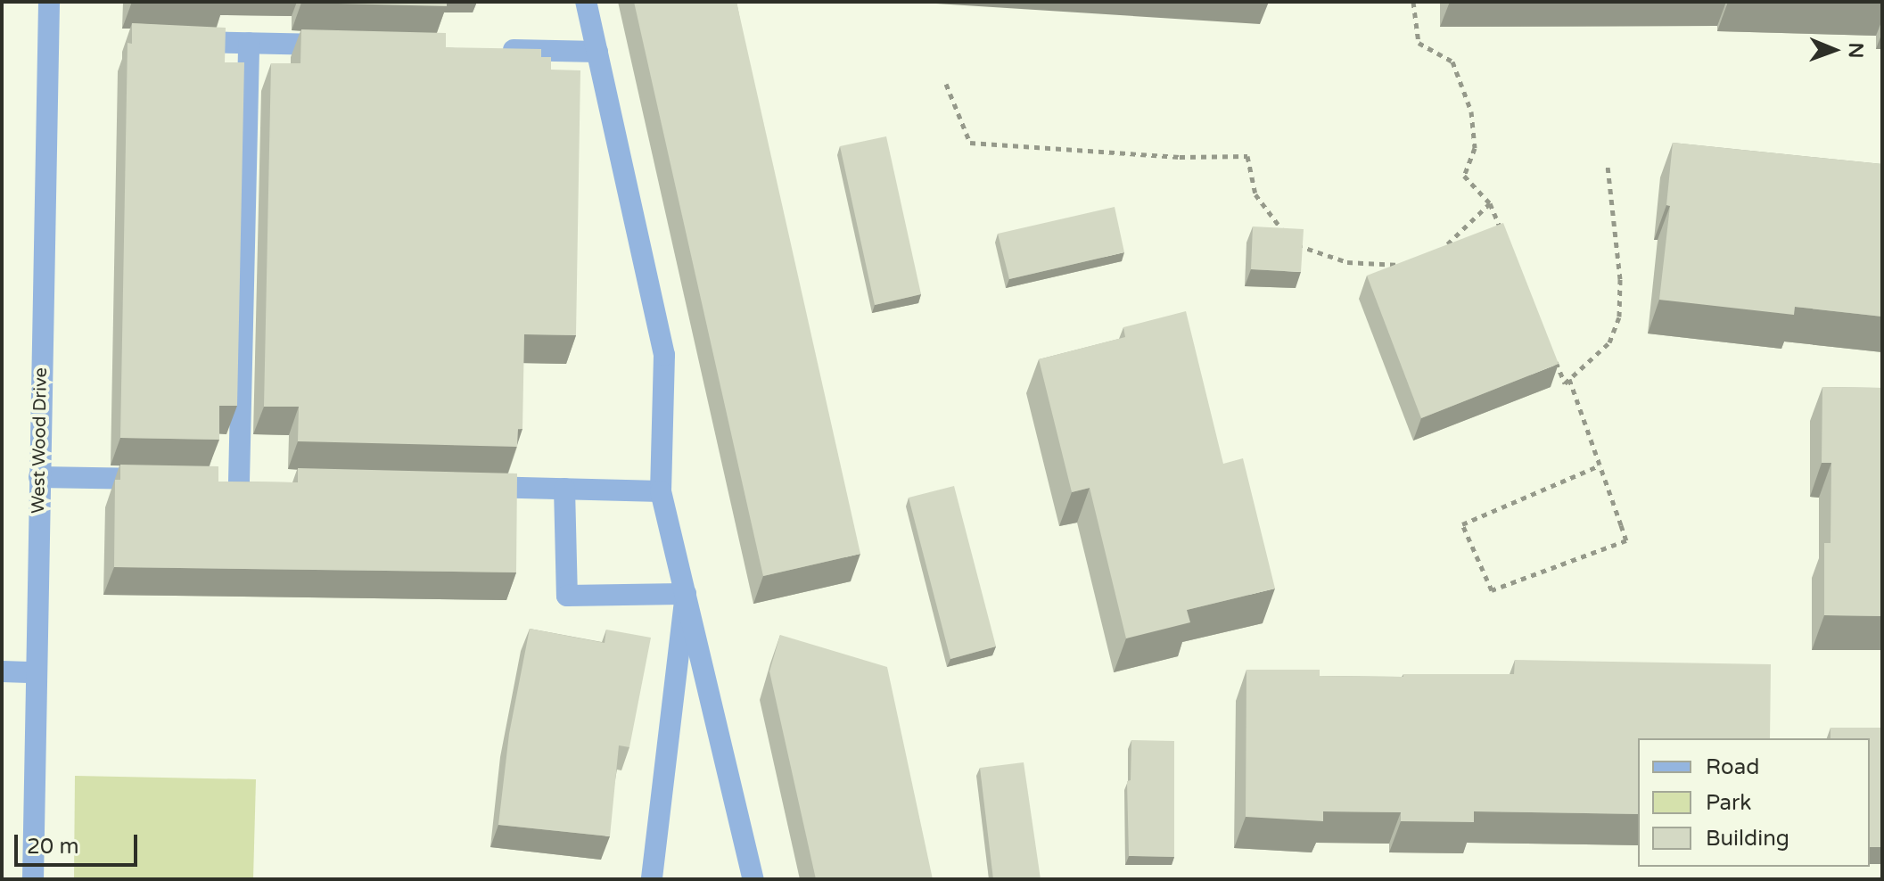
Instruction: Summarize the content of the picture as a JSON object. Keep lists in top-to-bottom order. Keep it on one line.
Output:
{"streets":{"lane":["West Wood Drive"]},"legend":["Road","Park","Building"],"scale_bar":"20 m","north":"right"}
